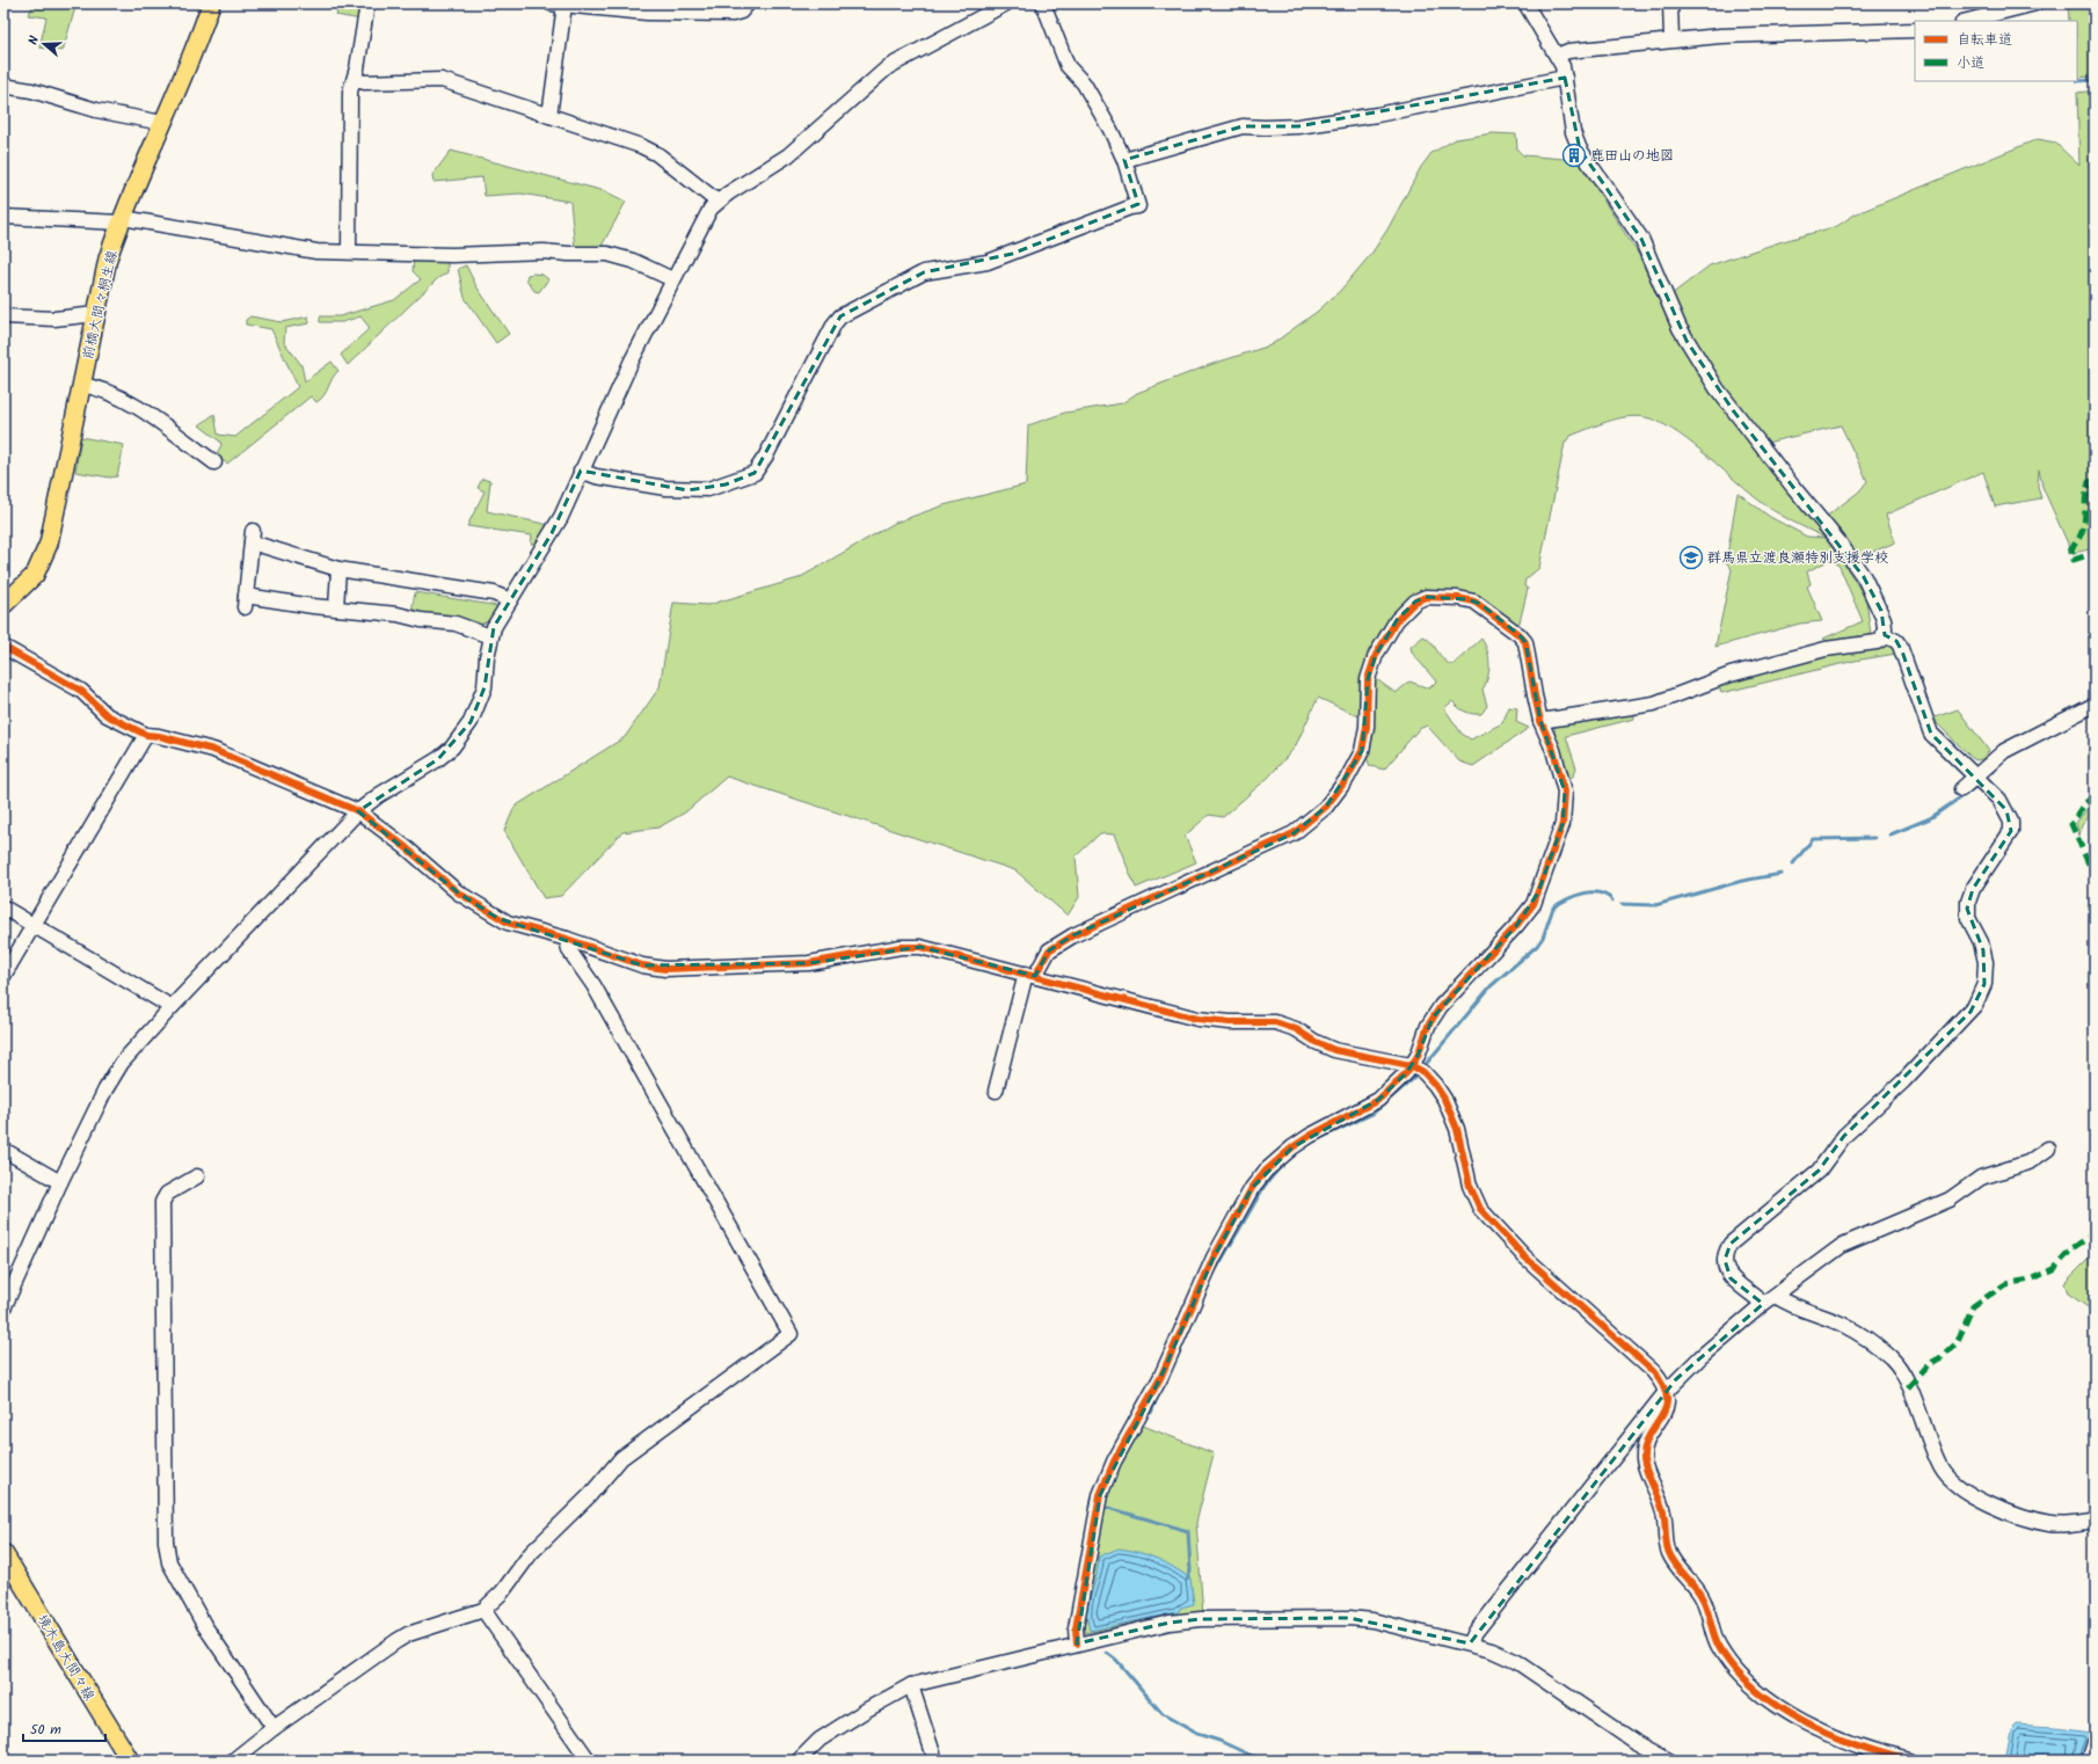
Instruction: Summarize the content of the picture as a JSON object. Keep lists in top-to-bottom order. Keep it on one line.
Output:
{"streets":{"main road":["前橋大間々桐生線","境木島大間々線"]},"places":{"building":["鹿田山の地図"],"school or university":["群馬県立渡良瀬特別支援学校"]},"legend":["自転車道","小道"],"scale_bar":"50 m","north":"left"}
